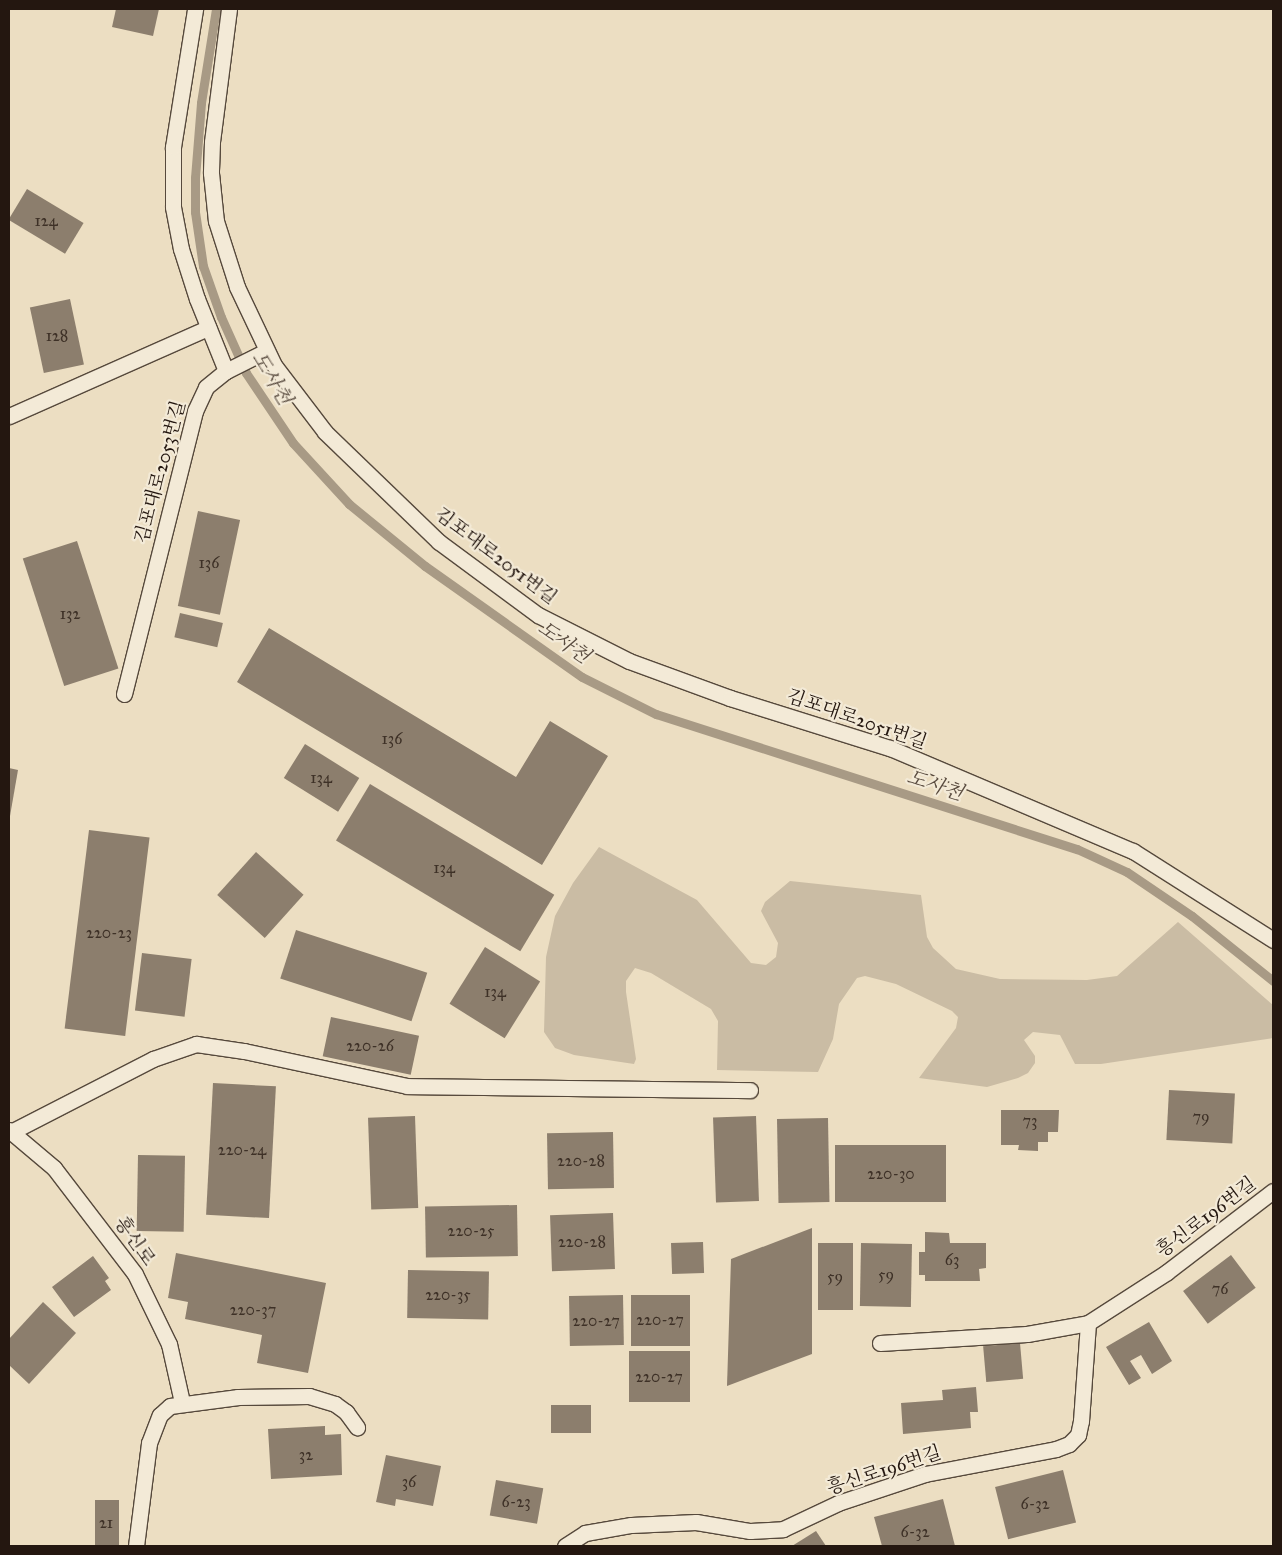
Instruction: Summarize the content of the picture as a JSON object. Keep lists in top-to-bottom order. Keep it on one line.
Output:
{"streets":{"lane":["김포대로2053번길","김포대로2051번길","흥신로196번길","흥신로"]},"crossings":[["김포대로2053번길","김포대로2051번길"]],"water":["도사천"],"house_numbers":["124","128","136","132","136","134","134","220-23","134","220-26","79","73","220-24","220-28","220-30","220-25","220-28","63","59","59","76","220-35","220-37","220-27","220-27","220-27","32","36","6-23","6-32","21","6-32"]}
